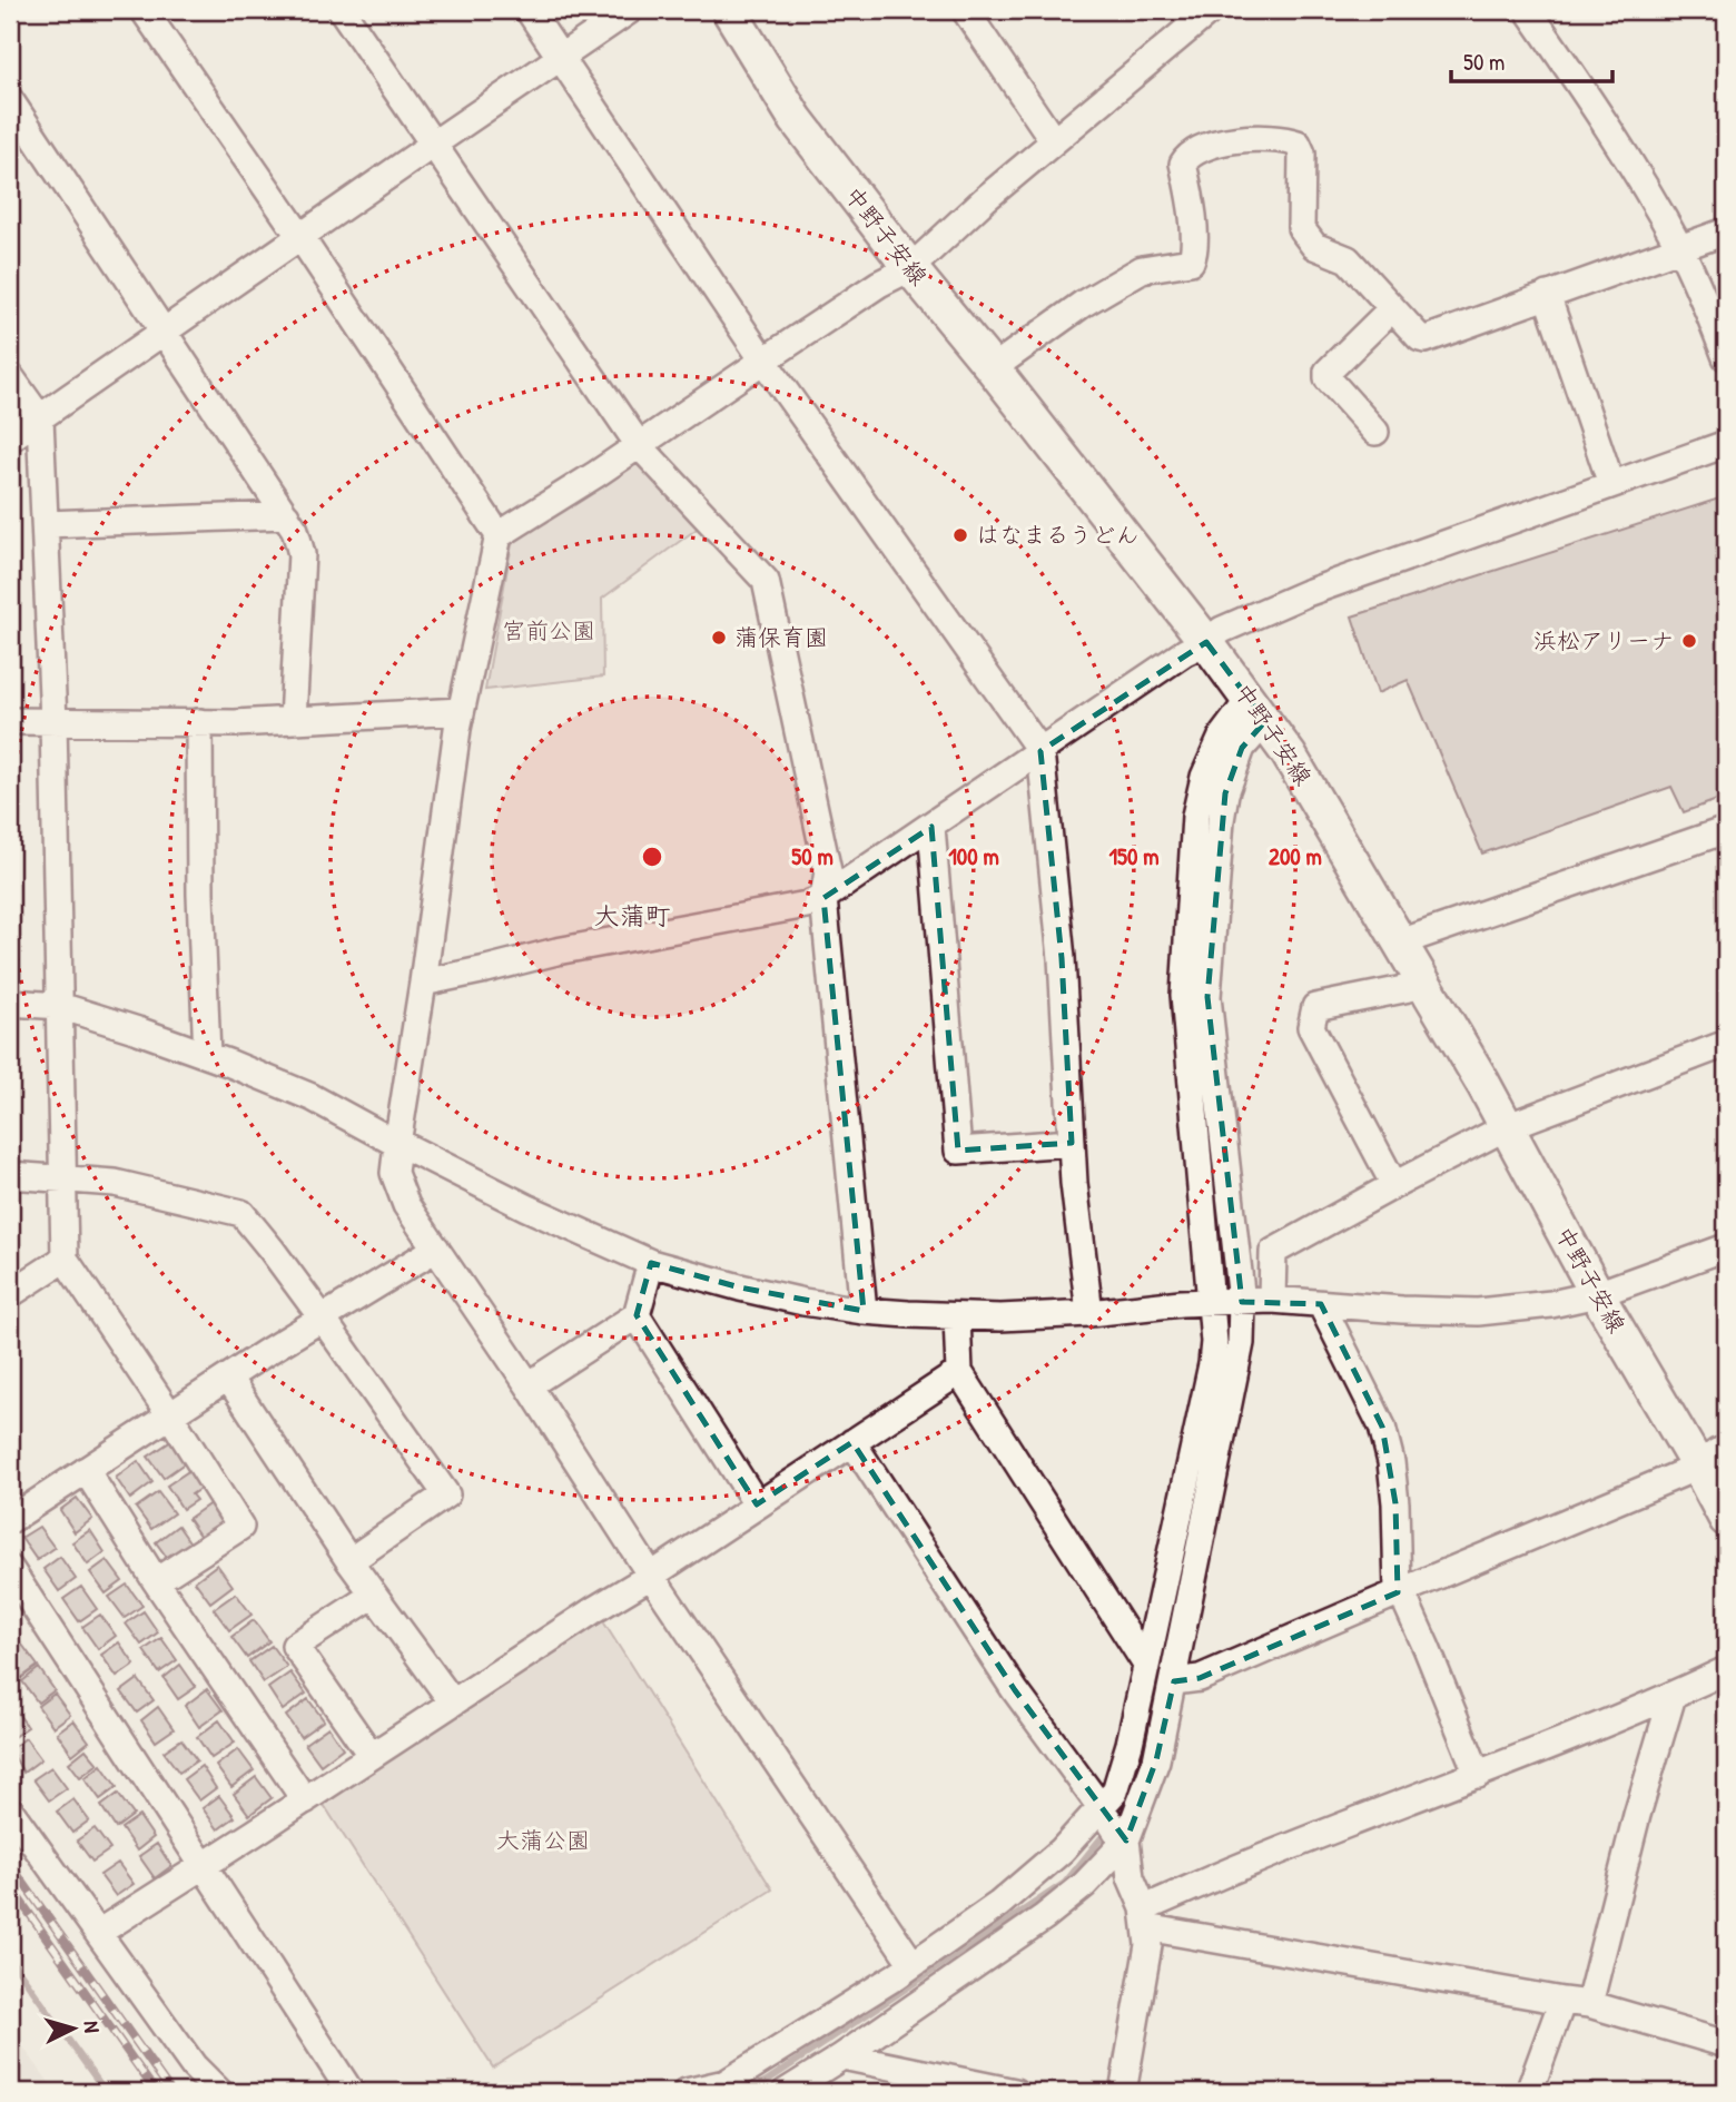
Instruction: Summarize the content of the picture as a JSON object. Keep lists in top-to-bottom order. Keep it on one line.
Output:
{"streets":{"main road":["中野子安線"]},"districts":["大蒲町"],"parks":["宮前公園","大蒲公園"],"places":["はなまるうどん","蒲保育園","浜松アリーナ"],"scale_bar":"50 m","north":"right","rings":["50 m","100 m","150 m","200 m"]}
